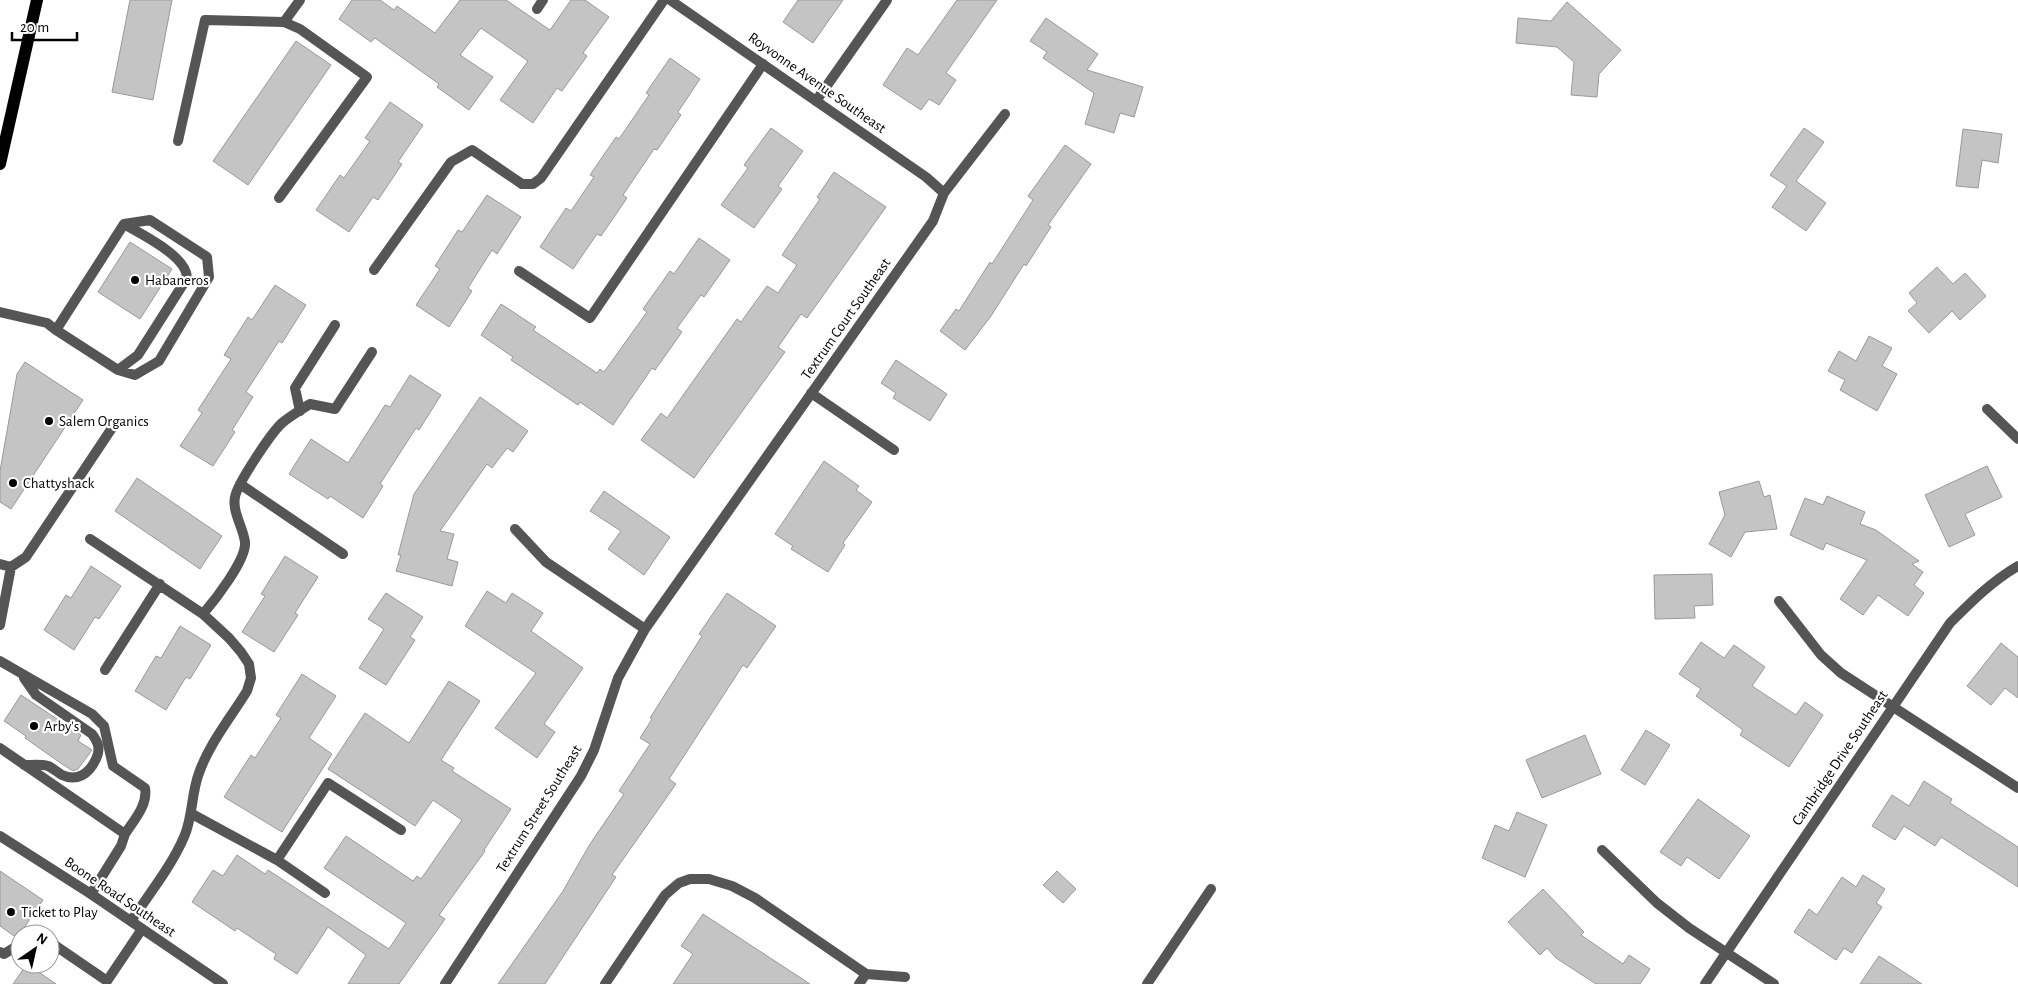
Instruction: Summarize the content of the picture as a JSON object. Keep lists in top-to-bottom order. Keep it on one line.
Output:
{"streets":{"street":["Royvonne Avenue Southeast","Textrum Court Southeast","Cambridge Drive Southeast","Textrum Street Southeast","Boone Road Southeast"]},"crossings":[["Royvonne Avenue Southeast","Textrum Court Southeast"],["Textrum Court Southeast","Textrum Street Southeast"]],"places":["Habaneros","Salem Organics","Chattyshack","Arby's","Ticket to Play"],"scale_bar":"20 m","north":"top right"}
